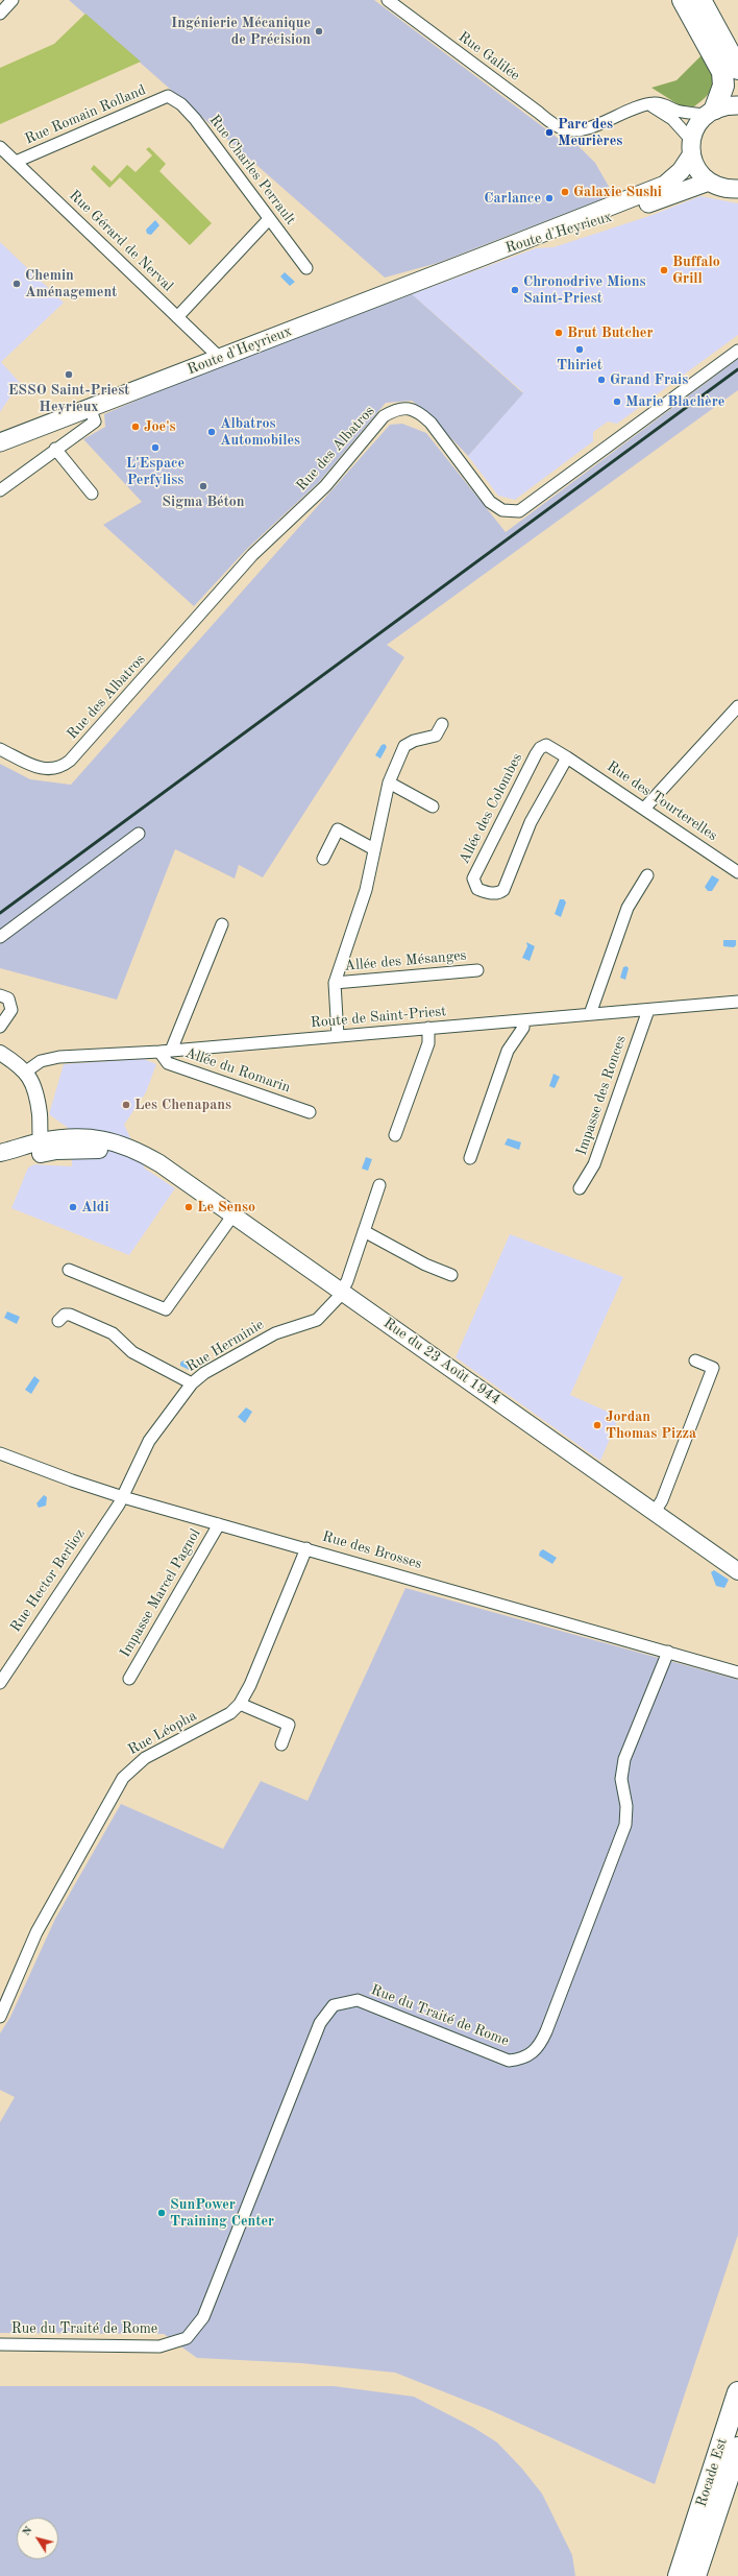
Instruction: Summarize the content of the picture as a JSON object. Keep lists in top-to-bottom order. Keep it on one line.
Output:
{"streets":{"highway":["Rocade Est"],"main road":["Route d'Heyrieux","Rue du 23 Août 1944"],"street":["Rue Galilée","Rue Romain Rolland","Rue Charles Perrault","Rue Gérard de Nerval","Rue des Albatros","Rue des Tourterelles","Allée des Colombes","Allée des Mésanges","Route de Saint-Priest","Allée du Romarin","Impasse des Ronces","Rue Herminie","Rue des Brosses","Rue Hector Berlioz","Impasse Marcel Pagnol","Rue Léopha","Rue du Traité de Rome"]},"crossings":[["Rue Romain Rolland","Rue Charles Perrault"],["Rue Romain Rolland","Rue Gérard de Nerval"],["Route d'Heyrieux","Rue Gérard de Nerval"],["Rue des Tourterelles","Allée des Colombes"],["Allée des Mésanges","Route de Saint-Priest"],["Route de Saint-Priest","Allée du Romarin"],["Route de Saint-Priest","Impasse des Ronces"],["Rue Herminie","Rue du 23 Août 1944"],["Rue Herminie","Rue des Brosses"],["Rue Herminie","Rue Hector Berlioz"],["Rue des Brosses","Rue Hector Berlioz"],["Rue des Brosses","Impasse Marcel Pagnol"],["Rue des Brosses","Rue Léopha"],["Rue des Brosses","Rue du Traité de Rome"]],"places":["Ingénierie Mécanique de Précision","Parc des Meurières","Galaxie Sushi","Carlance","Buffalo Grill","Chemin Aménagement","Chronodrive Mions Saint-Priest","Brut Butcher","Thiriet","ESSO Saint-Priest Heyrieux","Grand Frais","Marie Blachère","Joe's","Albatros Automobiles","L'Espace Perfyliss","Sigma Béton","Les Chenapans","Aldi","Le Senso","Jordan Thomas Pizza","SunPower Training Center"],"north":"top left"}
